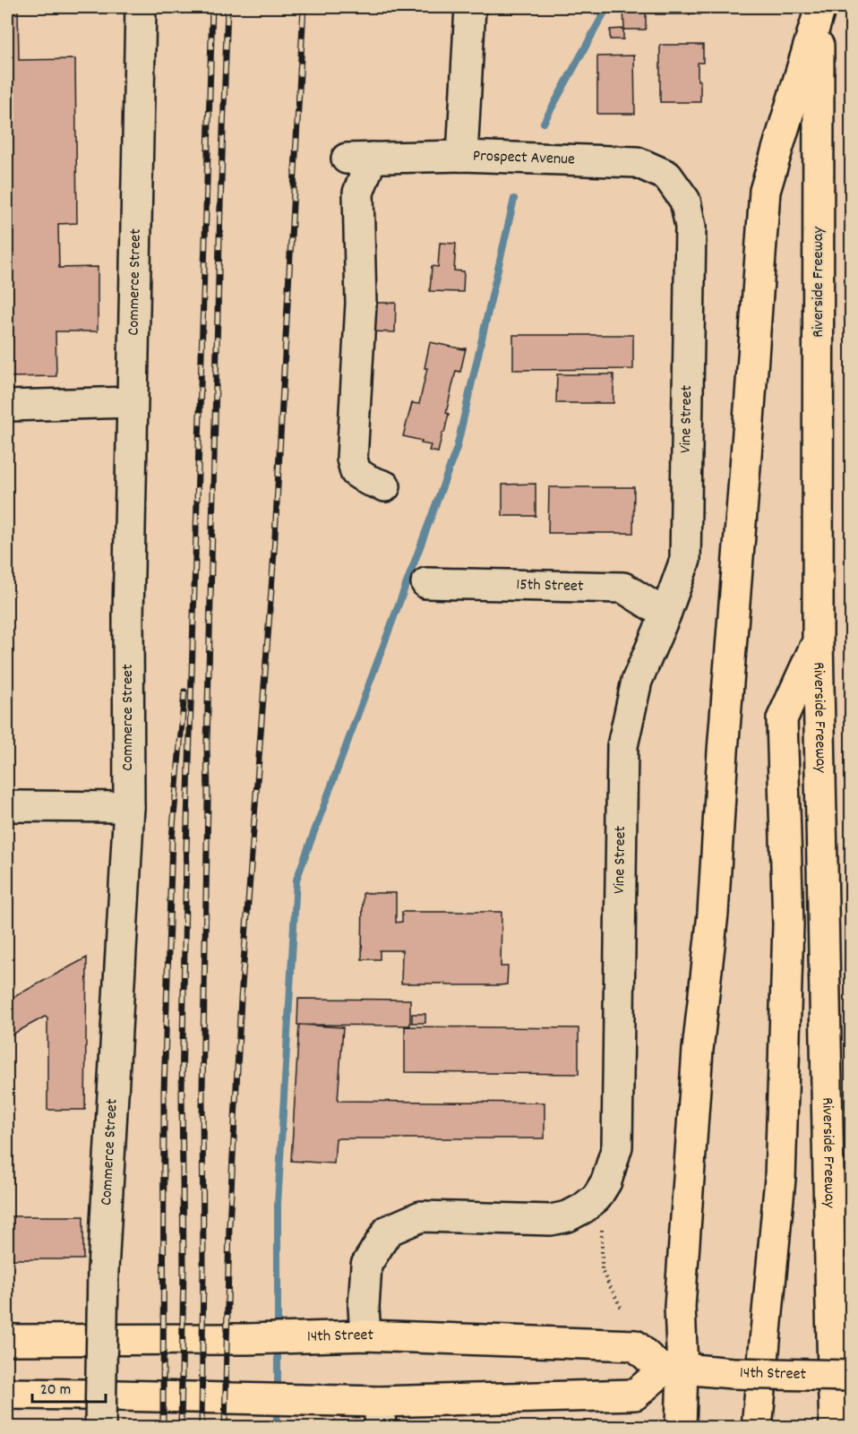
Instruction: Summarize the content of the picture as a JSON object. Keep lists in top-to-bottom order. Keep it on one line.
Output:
{"streets":{"main road":["Riverside Freeway","14th Street"],"street":["Prospect Avenue","Commerce Street","Vine Street","15th Street"]},"crossings":[["Prospect Avenue","Vine Street"],["Vine Street","15th Street"],["Vine Street","14th Street"]],"scale_bar":"20 m"}
